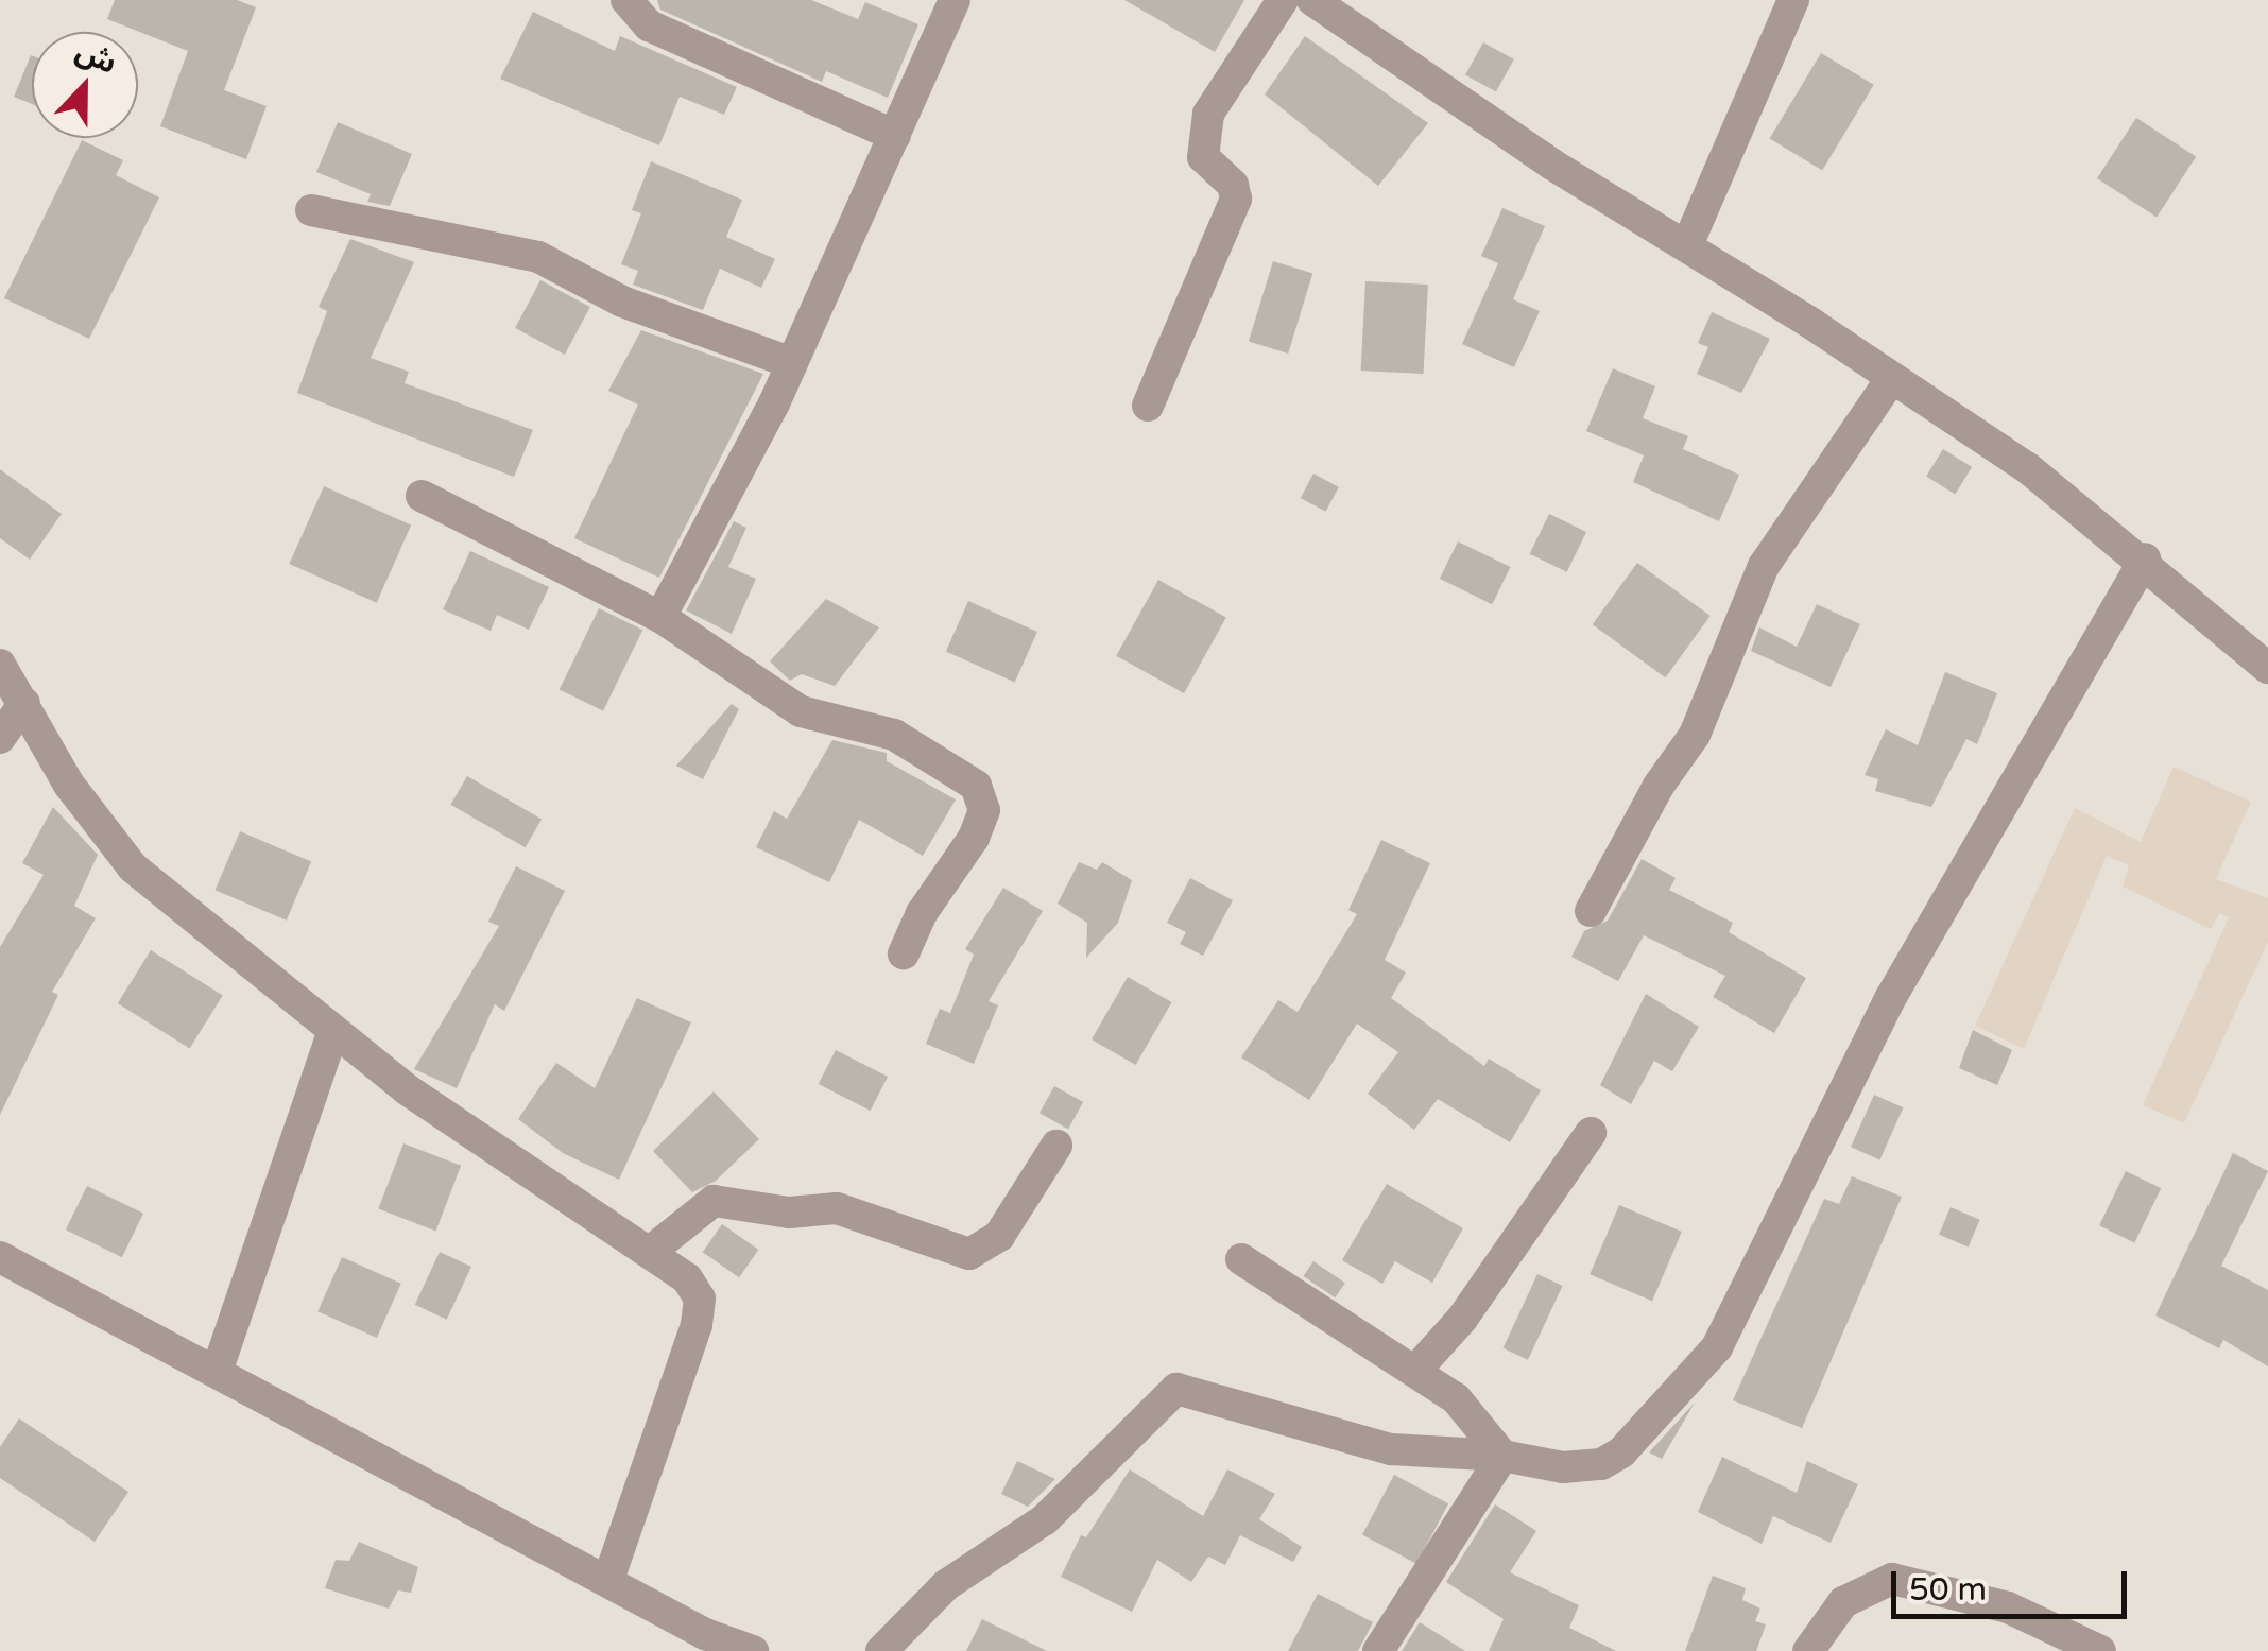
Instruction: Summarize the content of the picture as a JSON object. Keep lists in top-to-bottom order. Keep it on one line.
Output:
{"scale_bar":"50 m","north":"top"}
